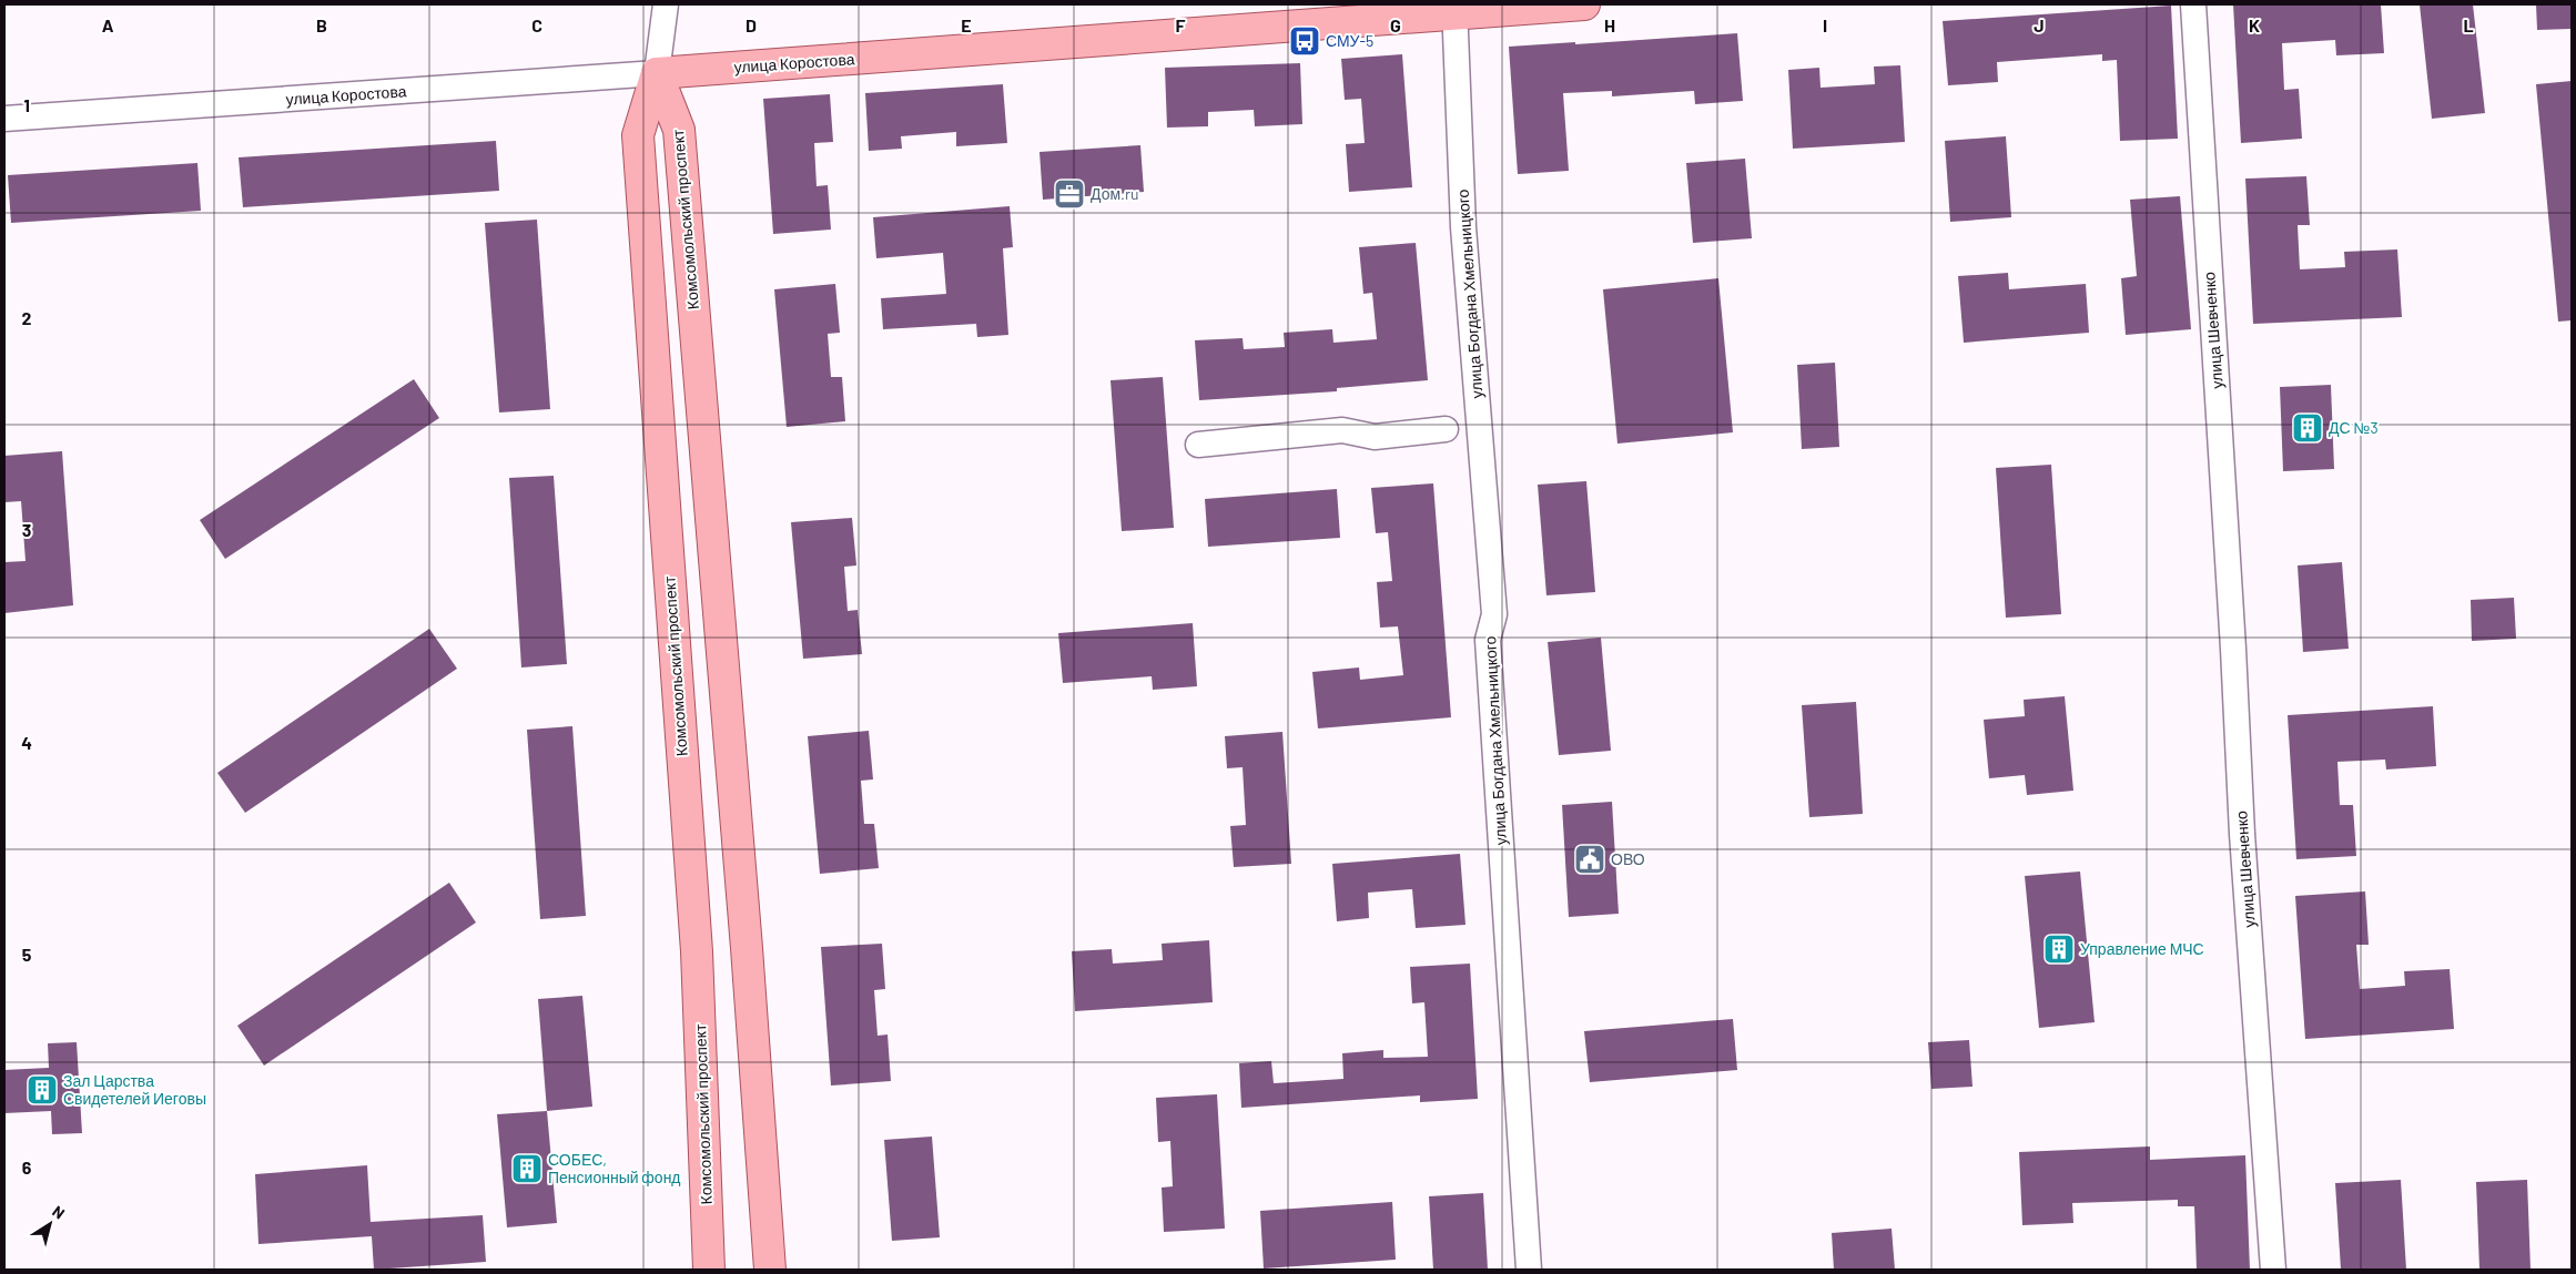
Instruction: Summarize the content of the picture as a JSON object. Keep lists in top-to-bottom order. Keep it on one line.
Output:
{"streets":{"main road":["улица Коростова","Комсомольский проспект"],"street":["улица Богдана Хмельницкого","улица Шевченко"]},"crossings":[["улица Коростова","Комсомольский проспект"],["улица Коростова","улица Богдана Хмельницкого"]],"places":{"bus stop":["СМУ-5"],"office":["Дом.ru"],"building":["ДС №3","Управление МЧС","Зал Царства Свидетелей Иеговы","СОБЕС, Пенсионный фонд"],"public building":["ОВО"]},"north":"top right","grid":{"columns":["A","B","C","D","E","F","G","H","I","J","K","L"],"rows":["1","2","3","4","5","6"]}}
